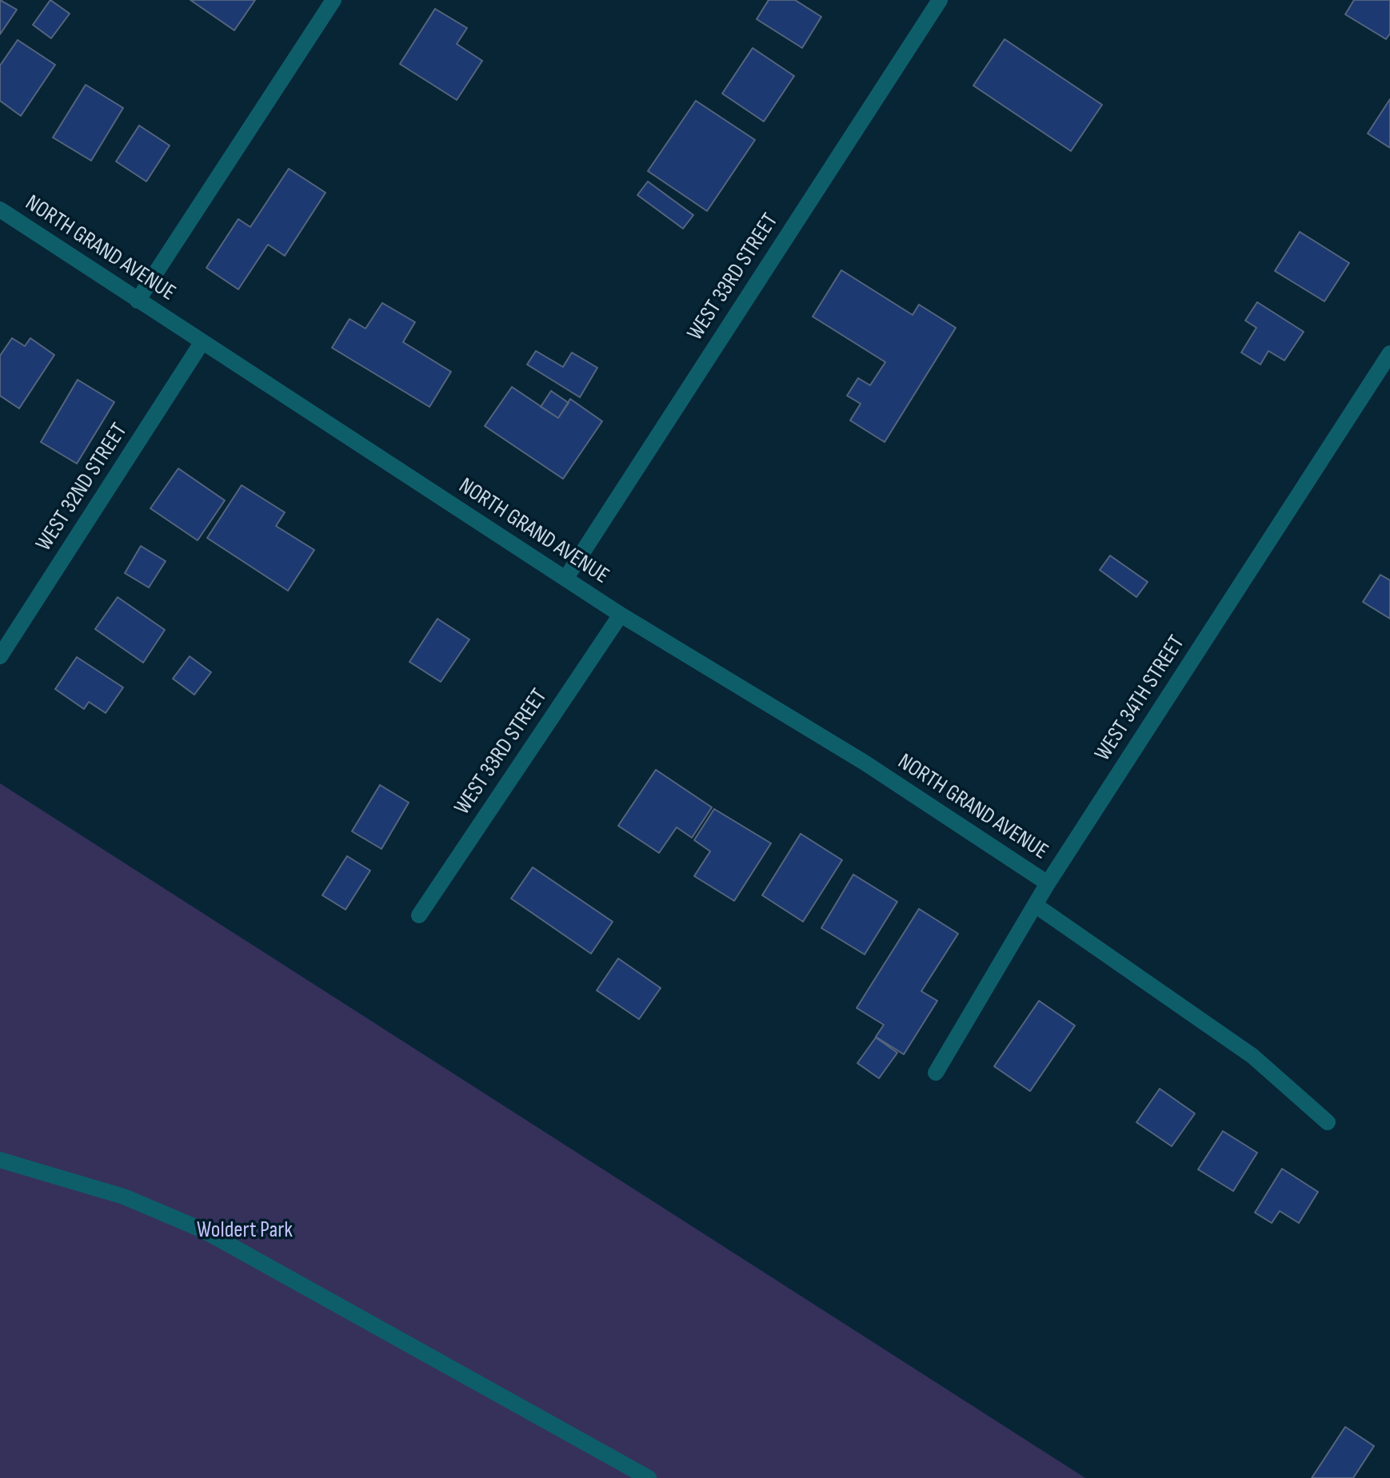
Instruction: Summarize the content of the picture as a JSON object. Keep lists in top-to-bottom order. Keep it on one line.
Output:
{"streets":{"street":["NORTH GRAND AVENUE","WEST 33RD STREET","WEST 32ND STREET","WEST 34TH STREET"]},"crossings":[["NORTH GRAND AVENUE","WEST 33RD STREET"],["NORTH GRAND AVENUE","WEST 32ND STREET"],["NORTH GRAND AVENUE","WEST 34TH STREET"]],"parks":["Woldert Park"]}
